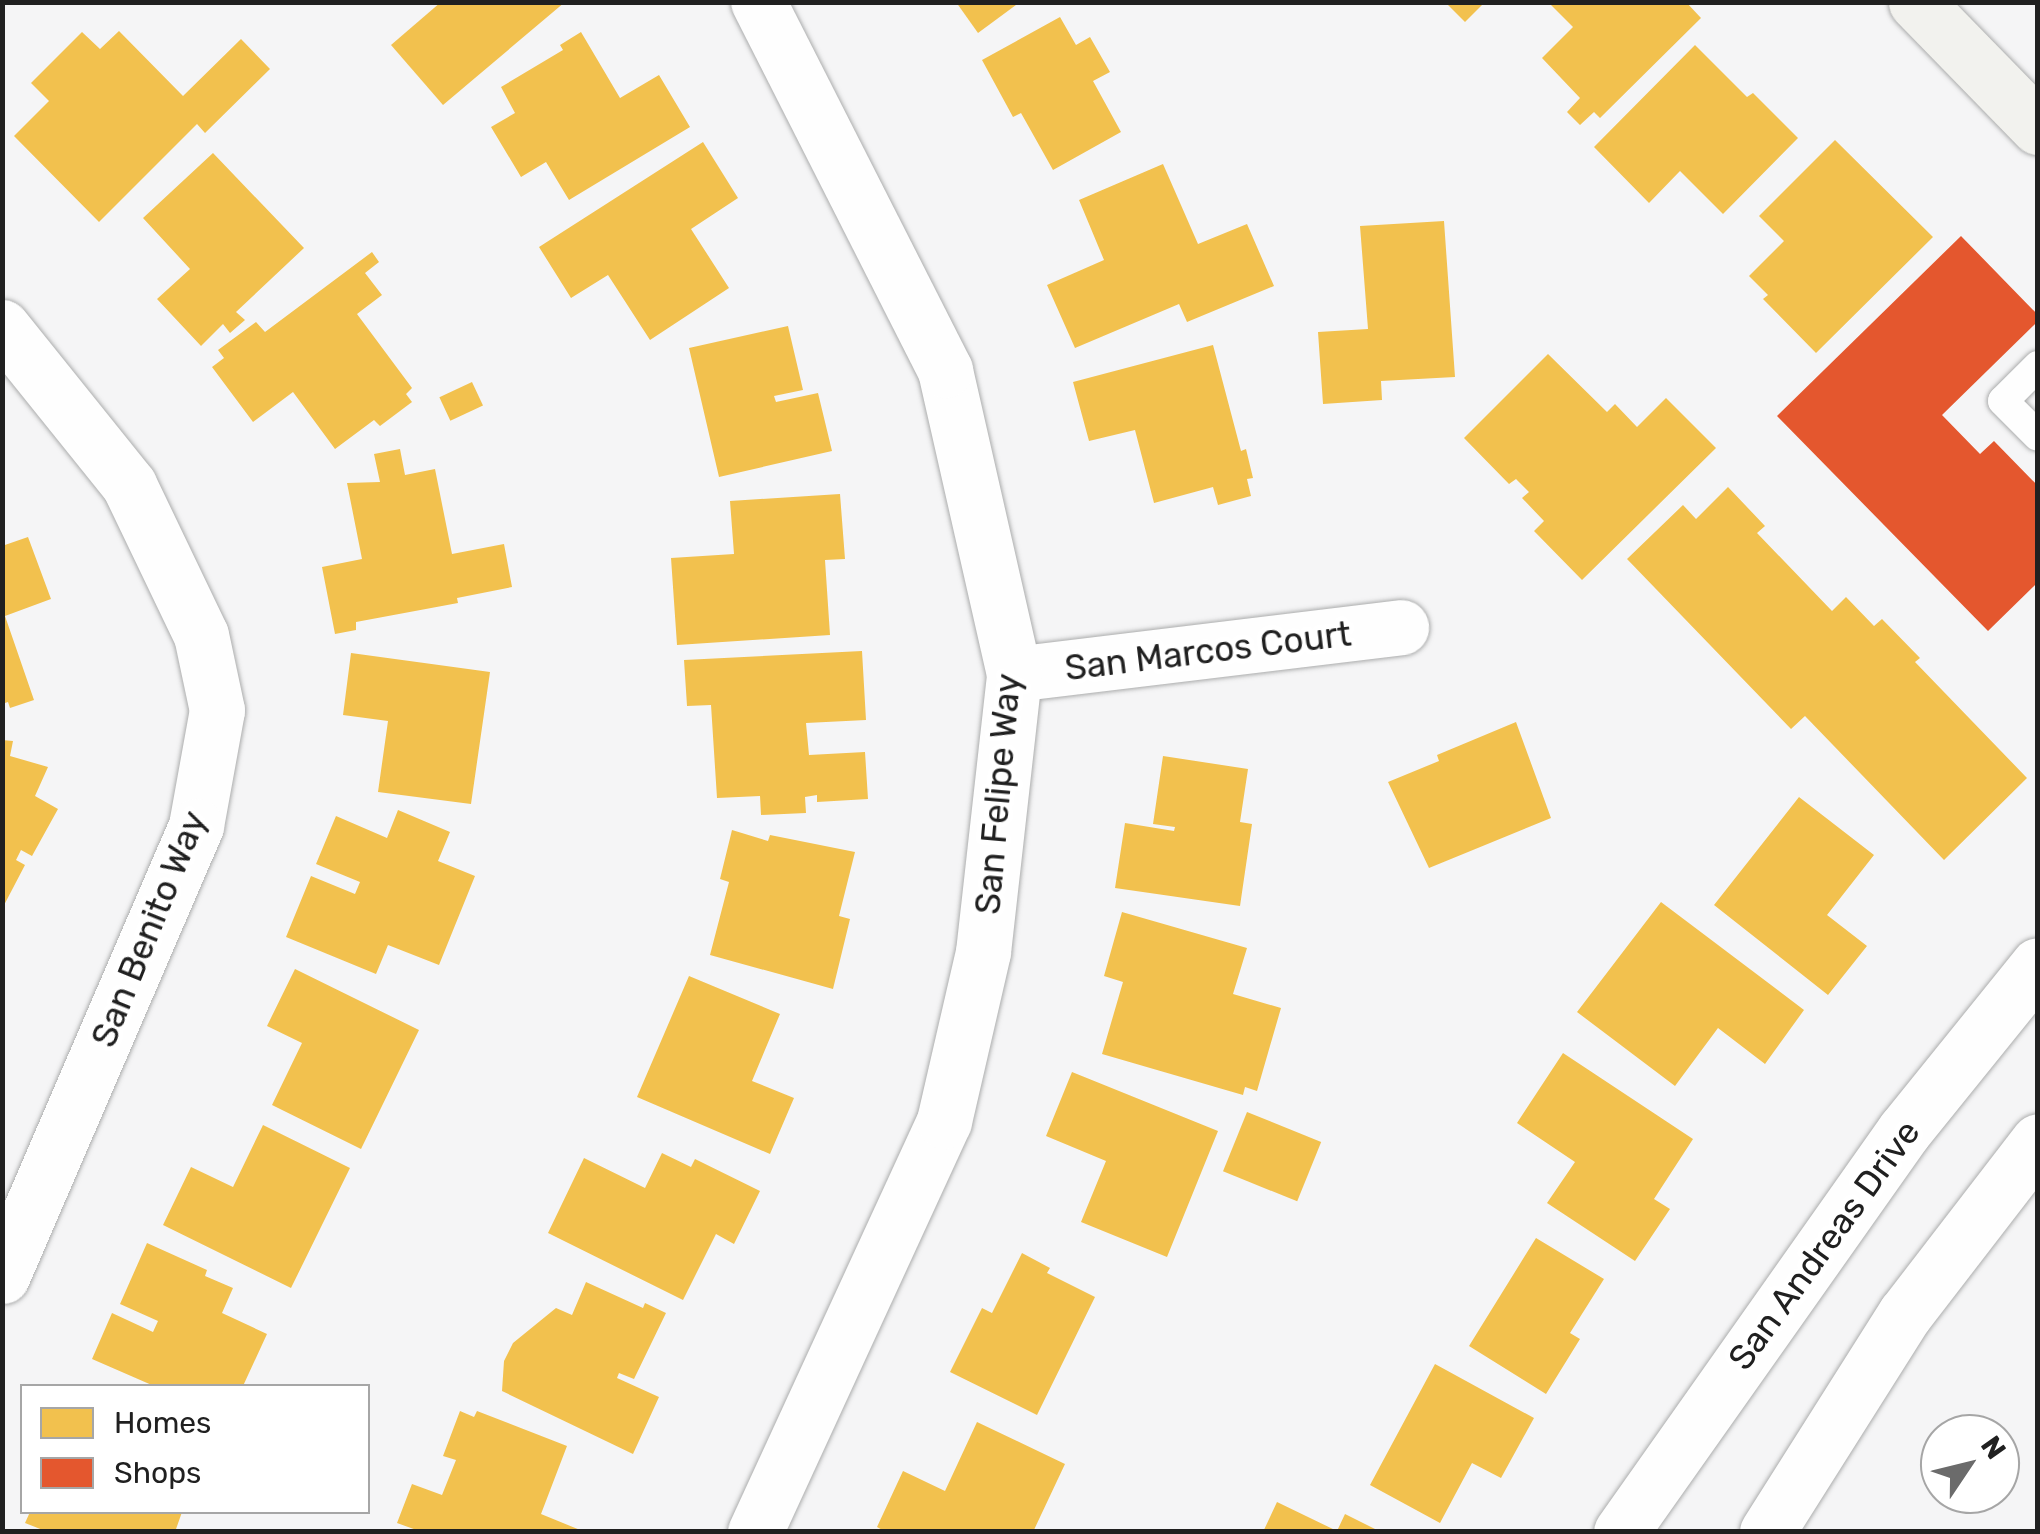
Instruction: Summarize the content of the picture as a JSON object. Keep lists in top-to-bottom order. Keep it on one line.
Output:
{"streets":{"street":["San Marcos Court","San Felipe Way","San Benito Way","San Andreas Drive"]},"crossings":[["San Marcos Court","San Felipe Way"]],"legend":["Homes","Shops"],"north":"top right"}
